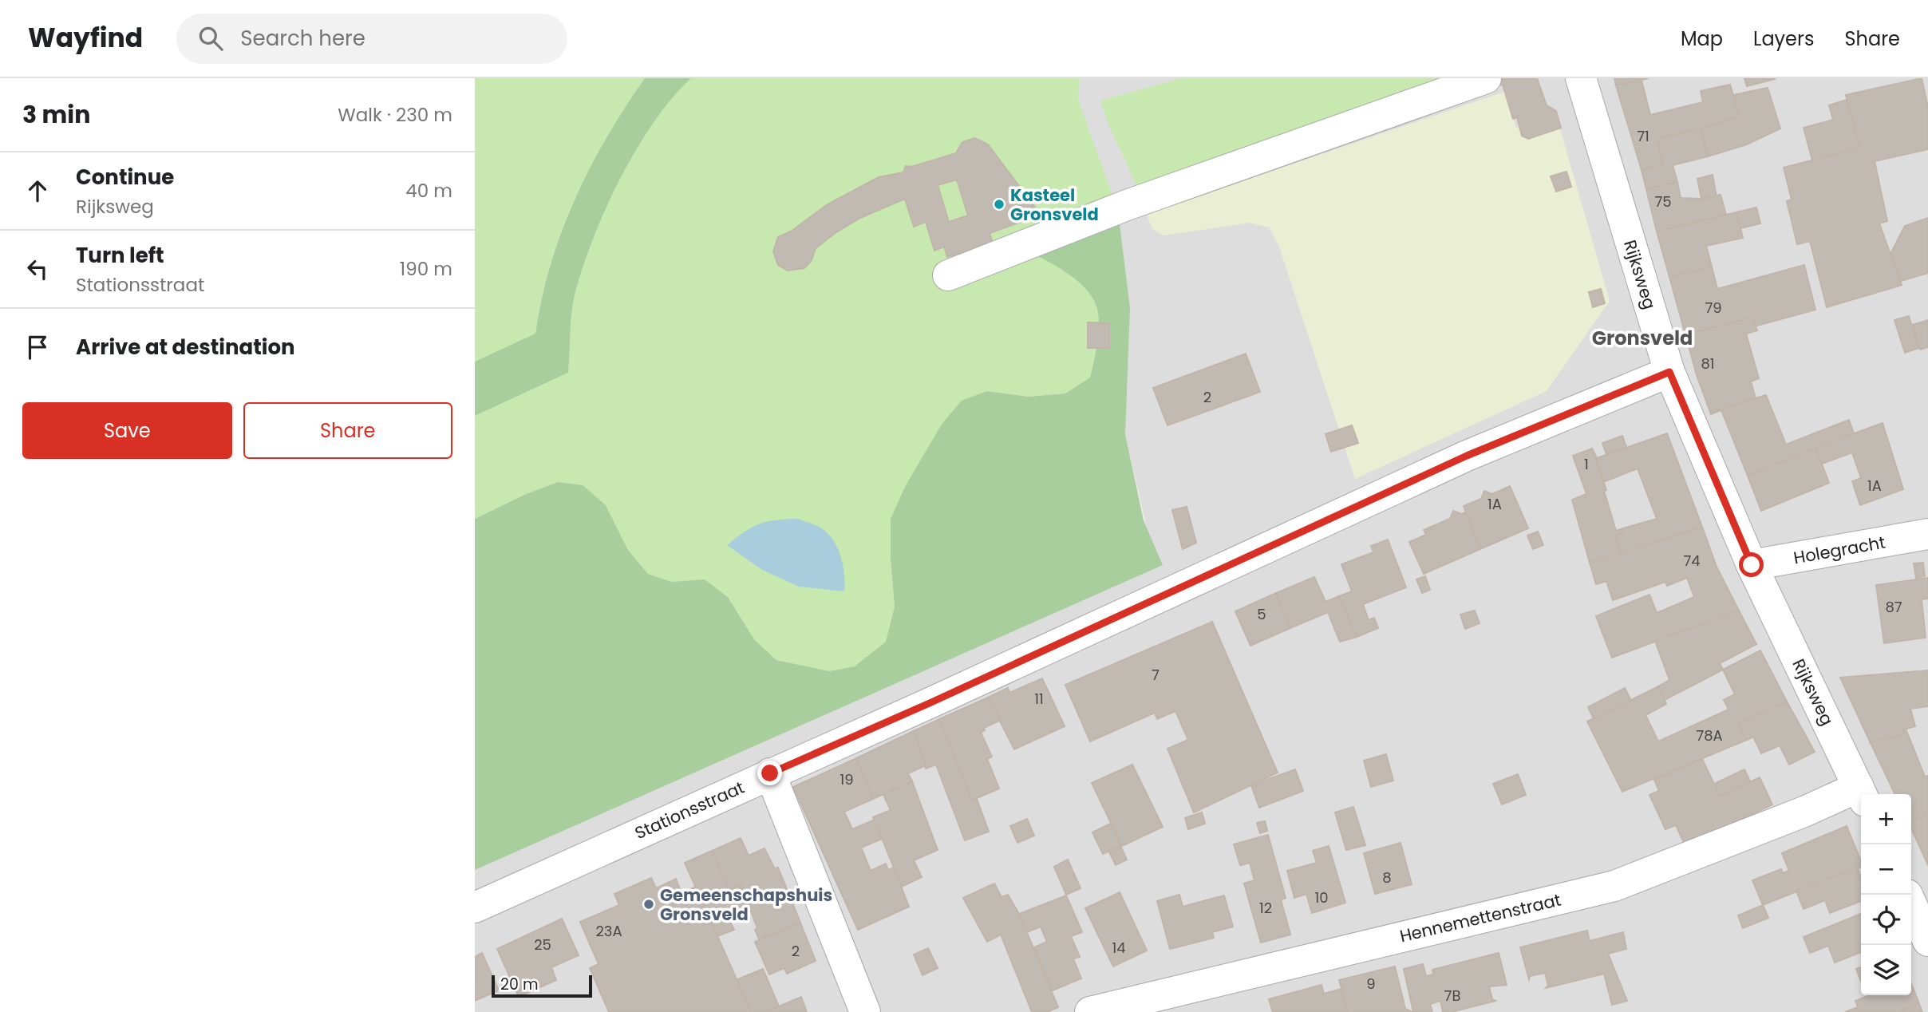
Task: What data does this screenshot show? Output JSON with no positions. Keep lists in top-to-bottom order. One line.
{"streets":{"street":["Rijksweg","Holegracht","Stationsstraat","Hennemettenstraat"]},"crossings":[["Rijksweg","Holegracht"],["Rijksweg","Stationsstraat"]],"districts":["Gronsveld"],"places":["Kasteel Gronsveld","Gemeenschapshuis Gronsveld"],"house_numbers":["71","75","79","81","2","1","1A","1A","74","87","5","7","11","78A","19","8","10","12","23A","25","14","2","9","7B"],"scale_bar":"20 m","page":{"header":"Wayfind","search":"Search here","nav":["Map","Layers","Share"],"heading":["3 min","Walk · 230 m"],"list":[["Continue","Rijksweg","40 m"],["Turn left","Stationsstraat","190 m"],"Arrive at destination"],"buttons":["Save","Share"],"map_buttons":["+","−"],"scale":"20 m"}}
